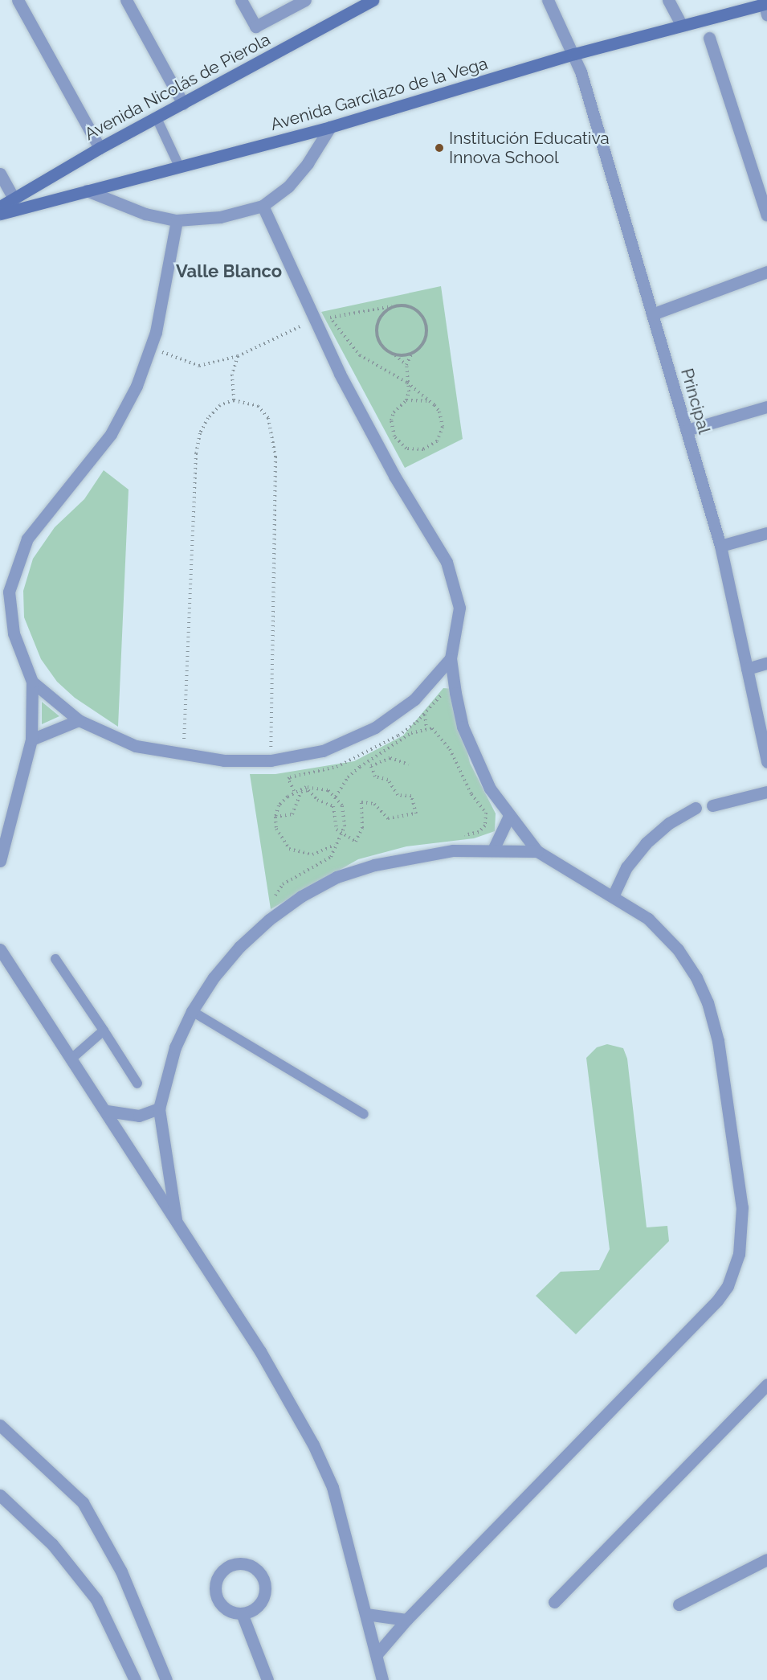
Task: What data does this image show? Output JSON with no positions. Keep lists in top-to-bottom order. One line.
{"streets":{"street":["Avenida Nicolás de Pierola","Avenida Garcilazo de la Vega","Principal"]},"crossings":[["Avenida Garcilazo de la Vega","Principal"]],"districts":["Valle Blanco"],"places":["Institución Educativa Innova School"]}
